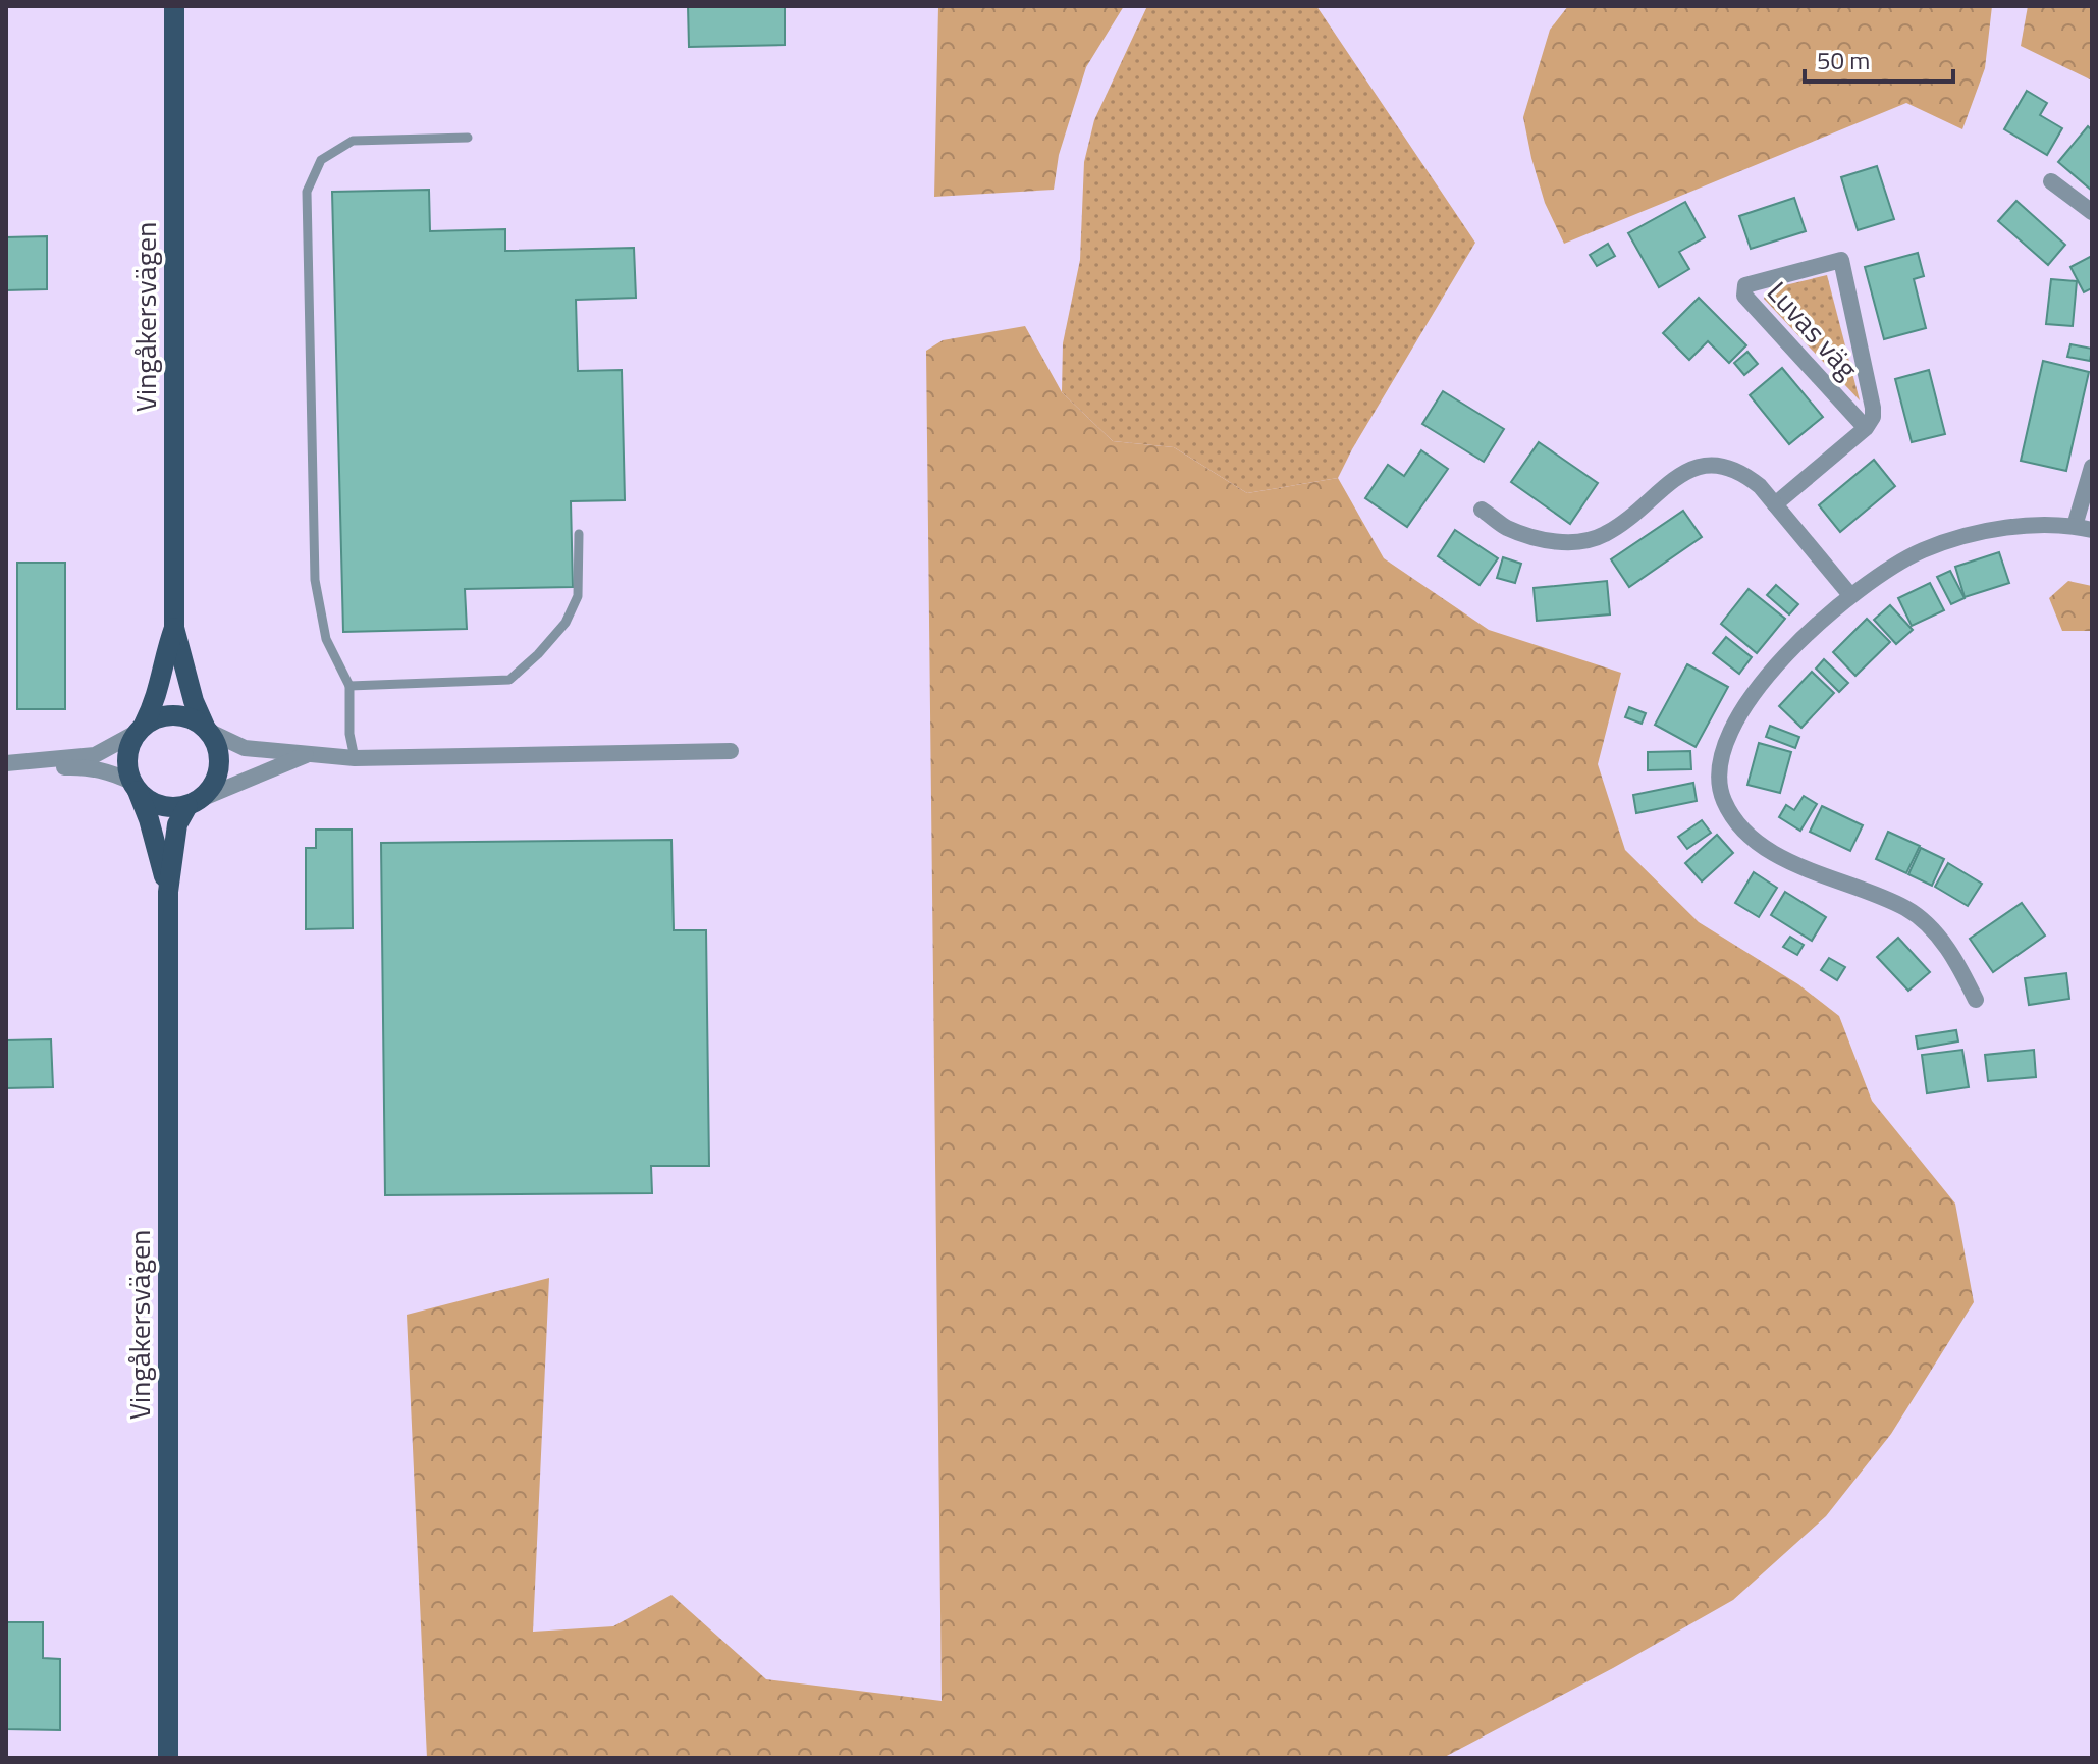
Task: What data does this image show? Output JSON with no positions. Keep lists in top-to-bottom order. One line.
{"streets":{"main road":["Vingåkersvägen"],"street":["Luvas väg"]},"scale_bar":"50 m"}
